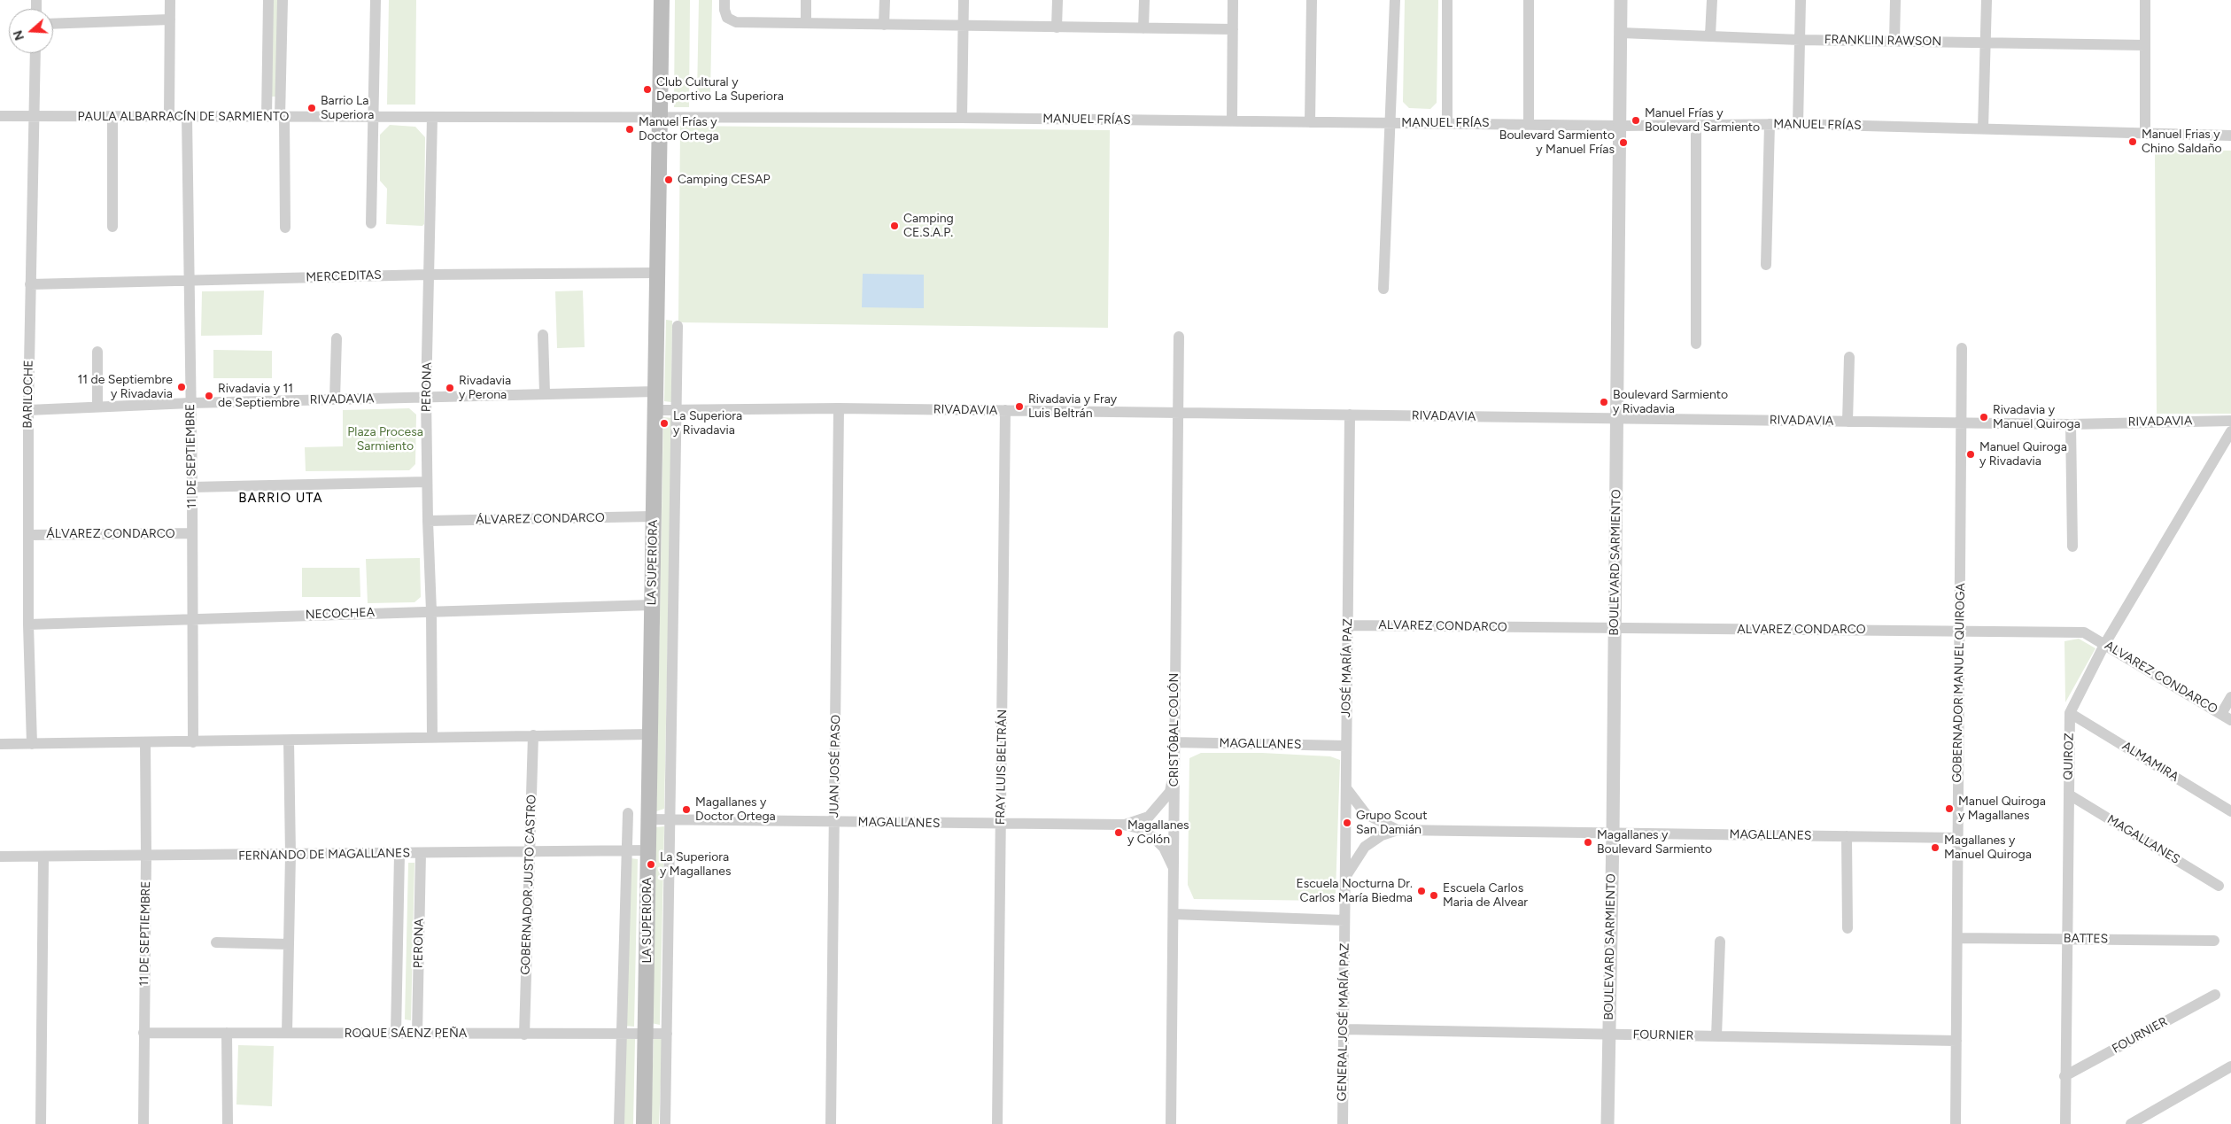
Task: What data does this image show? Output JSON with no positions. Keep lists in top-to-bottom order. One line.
{"streets":{"main road":["LA SUPERIORA"],"street":["FRANKLIN RAWSON","PAULA ALBARRACÍN DE SARMIENTO","MANUEL FRÍAS","MERCEDITAS","PERONA","BARILOCHE","RIVADAVIA","11 DE SEPTIEMBRE","ÁLVAREZ CONDARCO","BOULEVARD SARMIENTO","NECOCHEA","ALVAREZ CONDARCO","JOSÉ MARÍA PAZ","GOBERNADOR MANUEL QUIROGA","CRISTÓBAL COLÓN","MAGALLANES","QUIROZ","ALMAMIRA","JUAN JOSÉ PASO","FRAY LUIS BELTRÁN","FERNANDO DE MAGALLANES","GOBERNADOR JUSTO CASTRO","BATTES","GENERAL JOSÉ MARÍA PAZ","ROQUE SÁENZ PEÑA","FOURNIER"]},"crossings":[["FRANKLIN RAWSON","BOULEVARD SARMIENTO"],["PAULA ALBARRACÍN DE SARMIENTO","MANUEL FRÍAS"],["PAULA ALBARRACÍN DE SARMIENTO","PERONA"],["PAULA ALBARRACÍN DE SARMIENTO","BARILOCHE"],["PAULA ALBARRACÍN DE SARMIENTO","11 DE SEPTIEMBRE"],["PAULA ALBARRACÍN DE SARMIENTO","LA SUPERIORA"],["MANUEL FRÍAS","LA SUPERIORA"],["MANUEL FRÍAS","BOULEVARD SARMIENTO"],["MERCEDITAS","PERONA"],["MERCEDITAS","BARILOCHE"],["MERCEDITAS","11 DE SEPTIEMBRE"],["MERCEDITAS","LA SUPERIORA"],["PERONA","RIVADAVIA"],["PERONA","ÁLVAREZ CONDARCO"],["PERONA","NECOCHEA"],["PERONA","FERNANDO DE MAGALLANES"],["PERONA","ROQUE SÁENZ PEÑA"],["BARILOCHE","RIVADAVIA"],["BARILOCHE","ÁLVAREZ CONDARCO"],["BARILOCHE","NECOCHEA"],["RIVADAVIA","11 DE SEPTIEMBRE"],["RIVADAVIA","LA SUPERIORA"],["RIVADAVIA","BOULEVARD SARMIENTO"],["RIVADAVIA","JOSÉ MARÍA PAZ"],["RIVADAVIA","GOBERNADOR MANUEL QUIROGA"],["RIVADAVIA","CRISTÓBAL COLÓN"],["RIVADAVIA","JUAN JOSÉ PASO"],["RIVADAVIA","FRAY LUIS BELTRÁN"],["11 DE SEPTIEMBRE","ÁLVAREZ CONDARCO"],["11 DE SEPTIEMBRE","NECOCHEA"],["11 DE SEPTIEMBRE","FERNANDO DE MAGALLANES"],["11 DE SEPTIEMBRE","ROQUE SÁENZ PEÑA"],["ÁLVAREZ CONDARCO","LA SUPERIORA"],["LA SUPERIORA","NECOCHEA"],["LA SUPERIORA","MAGALLANES"],["LA SUPERIORA","FERNANDO DE MAGALLANES"],["LA SUPERIORA","ROQUE SÁENZ PEÑA"],["BOULEVARD SARMIENTO","ALVAREZ CONDARCO"],["BOULEVARD SARMIENTO","MAGALLANES"],["BOULEVARD SARMIENTO","FOURNIER"],["ALVAREZ CONDARCO","JOSÉ MARÍA PAZ"],["ALVAREZ CONDARCO","GOBERNADOR MANUEL QUIROGA"],["ALVAREZ CONDARCO","QUIROZ"],["JOSÉ MARÍA PAZ","MAGALLANES"],["JOSÉ MARÍA PAZ","GENERAL JOSÉ MARÍA PAZ"],["GOBERNADOR MANUEL QUIROGA","MAGALLANES"],["GOBERNADOR MANUEL QUIROGA","BATTES"],["GOBERNADOR MANUEL QUIROGA","FOURNIER"],["CRISTÓBAL COLÓN","MAGALLANES"],["MAGALLANES","QUIROZ"],["MAGALLANES","JUAN JOSÉ PASO"],["MAGALLANES","FRAY LUIS BELTRÁN"],["QUIROZ","ALMAMIRA"],["QUIROZ","BATTES"],["QUIROZ","FOURNIER"],["FERNANDO DE MAGALLANES","GOBERNADOR JUSTO CASTRO"],["GOBERNADOR JUSTO CASTRO","ROQUE SÁENZ PEÑA"],["GENERAL JOSÉ MARÍA PAZ","FOURNIER"]],"districts":["BARRIO UTA"],"parks":["Plaza Procesa Sarmiento"],"places":["Club Cultural y Deportivo La Superiora","Barrio La Superiora","Manuel Frías y Boulevard Sarmiento","Manuel Frías y Doctor Ortega","Manuel Frias y Chino Saldaño","Boulevard Sarmiento y Manuel Frías","Camping CESAP","Camping CE.S.A.P.","11 de Septiembre y Rivadavia","Rivadavia y Perona","Rivadavia y 11 de Septiembre","Boulevard Sarmiento y Rivadavia","Rivadavia y Fray Luis Beltrán","Rivadavia y Manuel Quiroga","La Superiora y Rivadavia","Manuel Quiroga y Rivadavia","Manuel Quiroga y Magallanes","Magallanes y Doctor Ortega","Grupo Scout San Damián","Magallanes y Colón","Magallanes y Boulevard Sarmiento","Magallanes y Manuel Quiroga","La Superiora y Magallanes","Escuela Nocturna Dr. Carlos María Biedma","Escuela Carlos Maria de Alvear"],"north":"left"}
